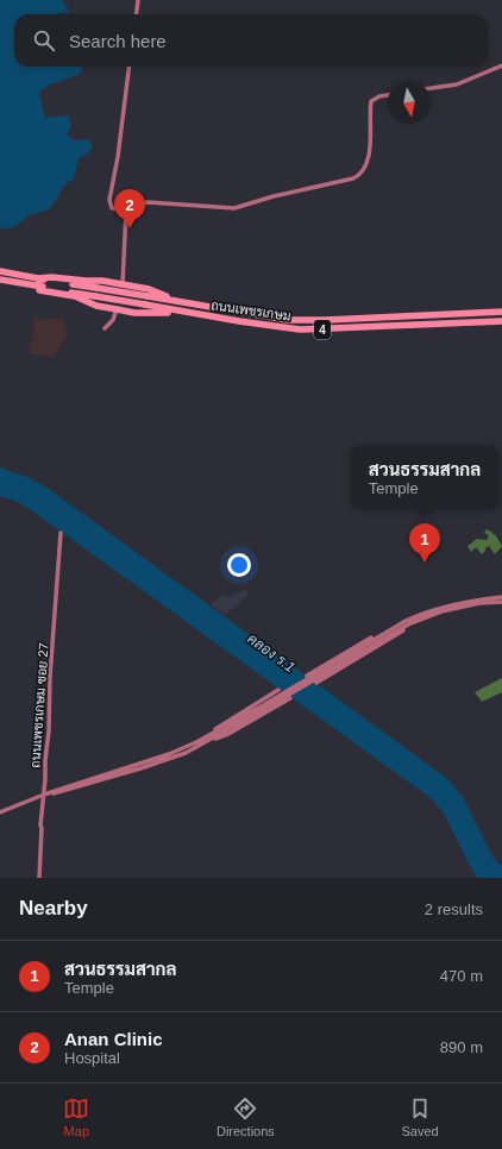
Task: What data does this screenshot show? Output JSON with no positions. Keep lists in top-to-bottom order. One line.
{"streets":{"highway":["ถนนเพชรเกษม","4"],"main road":["ถนนเพชรเกษม ซอย 27"]},"water":["คลอง ร.1"],"north":"bottom","page":{"search":"Search here","pins":["2","1"],"popup":["สวนธรรมสากล","Temple"],"heading":["Nearby","2 results"],"list":[{"mark":"1","name":"สวนธรรมสากล","note":"Temple","value":"470 m"},{"mark":"2","name":"Anan Clinic","note":"Hospital","value":"890 m"}],"nav":["Map","Directions","Saved"]}}
